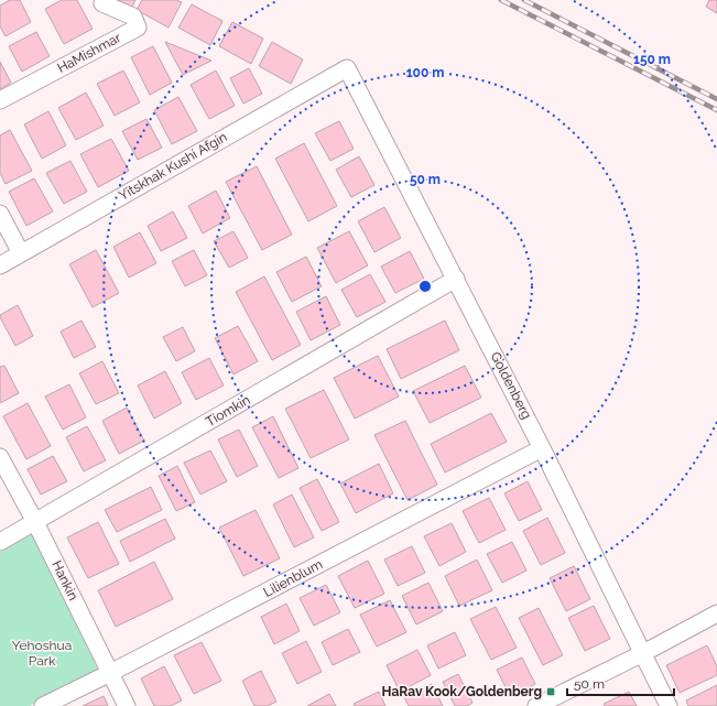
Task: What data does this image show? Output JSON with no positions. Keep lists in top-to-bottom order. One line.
{"streets":{"street":["HaMishmar","Yitskhak Kushi Afgin","Goldenberg","Tiomkin","Lilienblum","Hankin"]},"crossings":[["Yitskhak Kushi Afgin","Goldenberg"],["Goldenberg","Tiomkin"],["Goldenberg","Lilienblum"],["Tiomkin","Hankin"],["Lilienblum","Hankin"]],"parks":["Yehoshua Park"],"places":{"transit":["HaRav Kook/Goldenberg"]},"scale_bar":"50 m","rings":["150 m","100 m","50 m"]}
